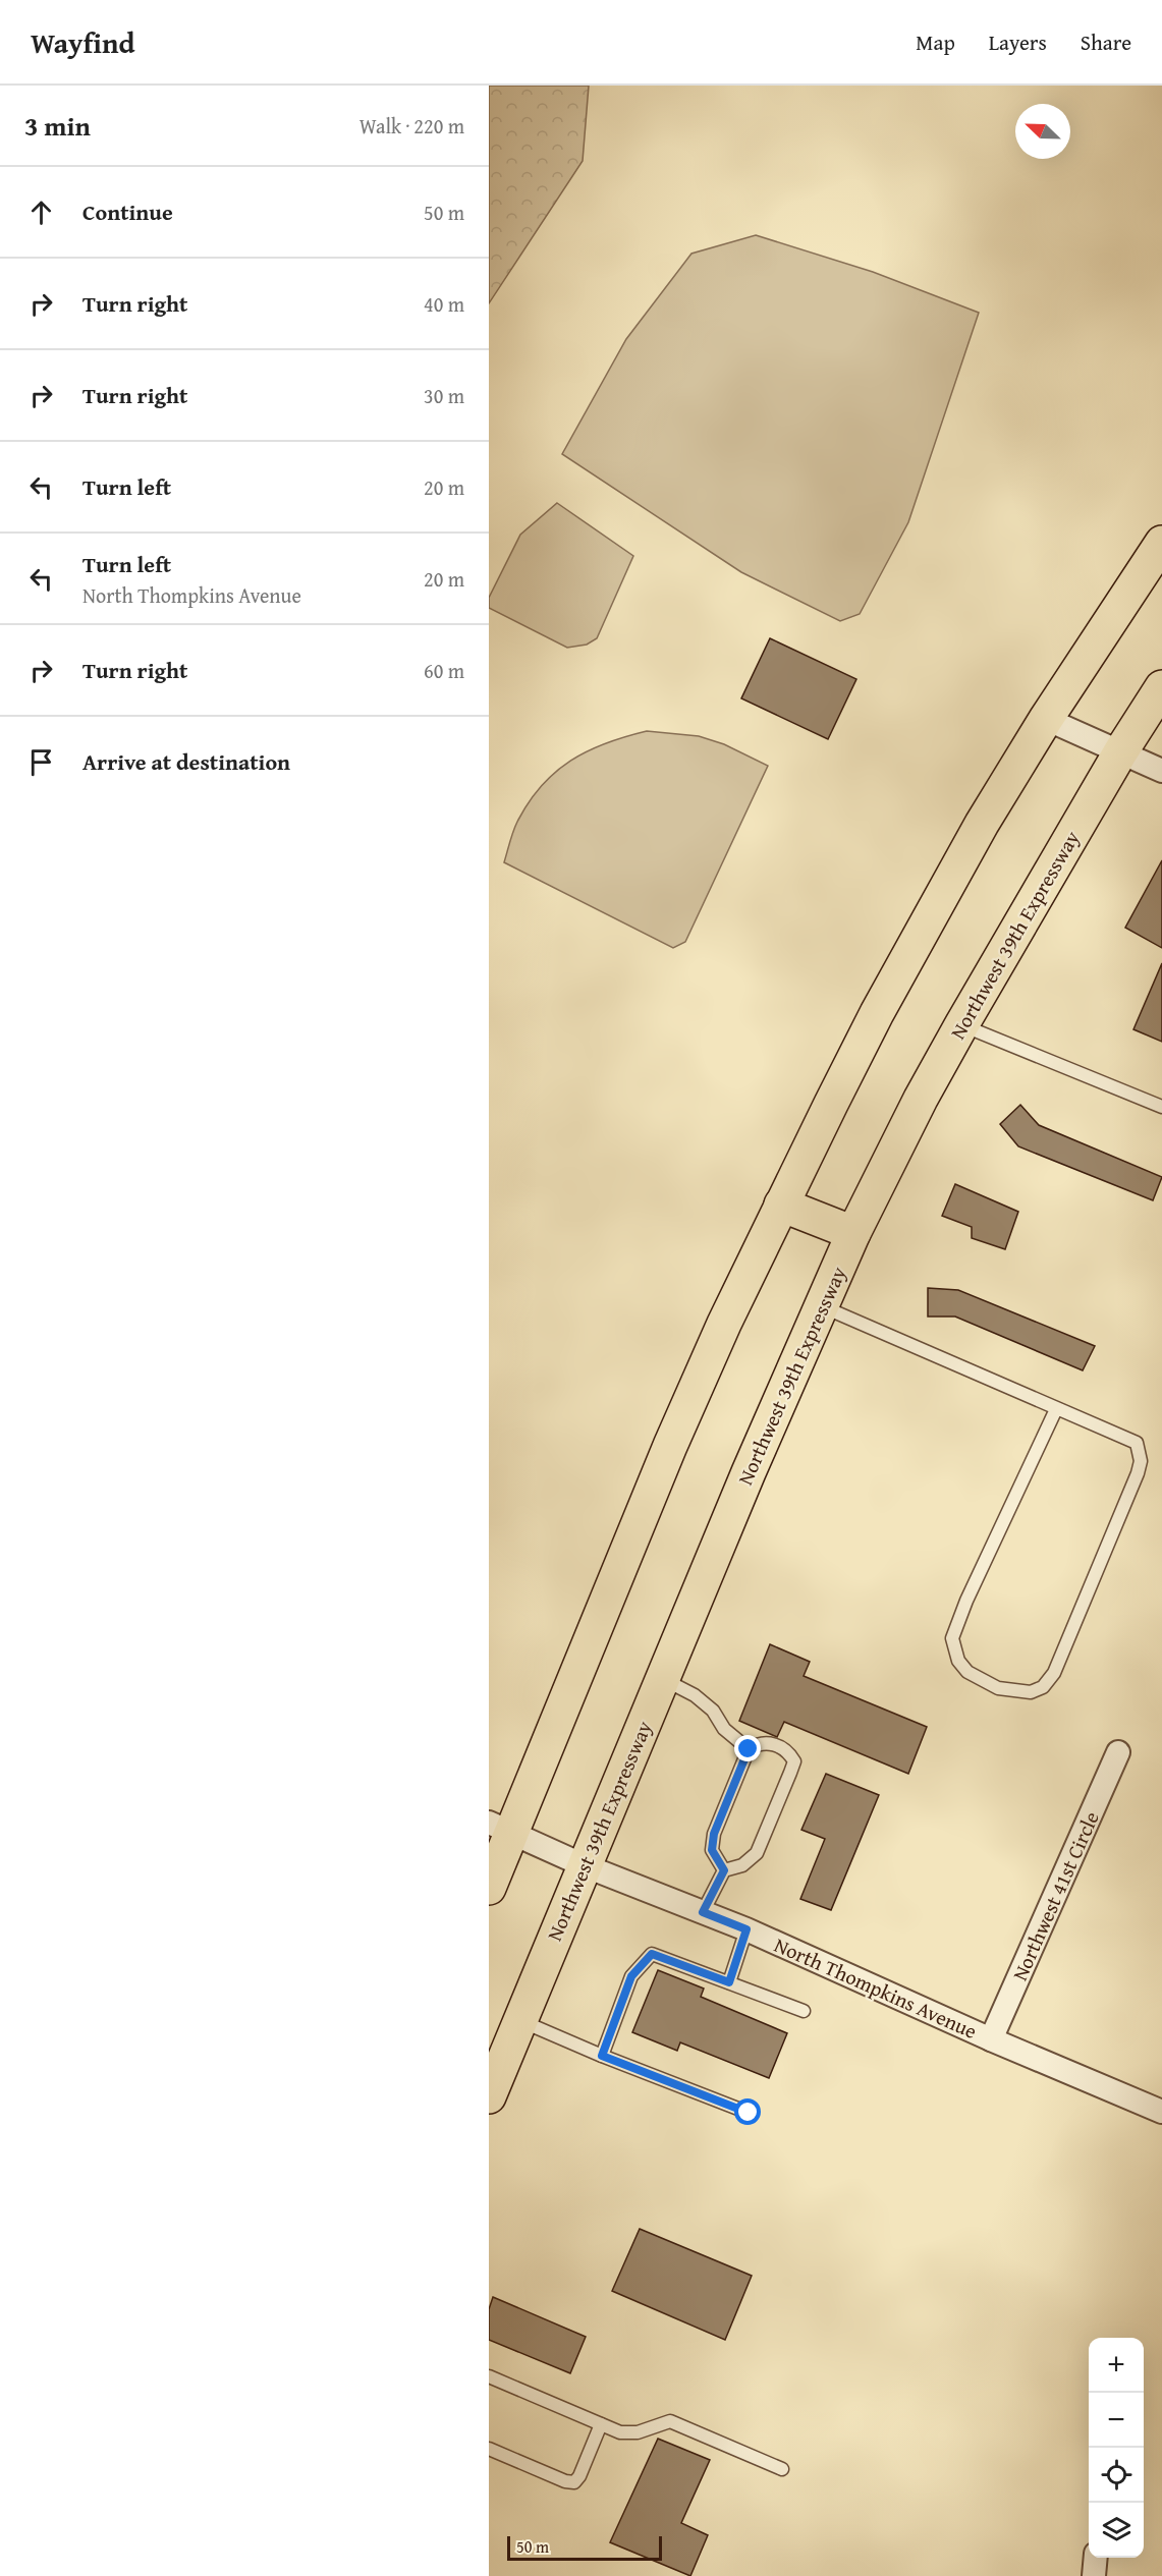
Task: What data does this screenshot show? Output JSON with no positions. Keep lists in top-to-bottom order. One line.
{"streets":{"highway":["Northwest 39th Expressway"],"street":["Northwest 41st Circle","North Thompkins Avenue"]},"crossings":[["Northwest 39th Expressway","North Thompkins Avenue"],["Northwest 41st Circle","North Thompkins Avenue"]],"scale_bar":"50 m","north":"top left","page":{"header":"Wayfind","nav":["Map","Layers","Share"],"heading":["3 min","Walk · 220 m"],"list":[["Continue","50 m"],["Turn right","40 m"],["Turn right","30 m"],["Turn left","20 m"],["Turn left","North Thompkins Avenue","20 m"],["Turn right","60 m"],"Arrive at destination"],"map_buttons":["+","−"],"scale":"50 m"}}
